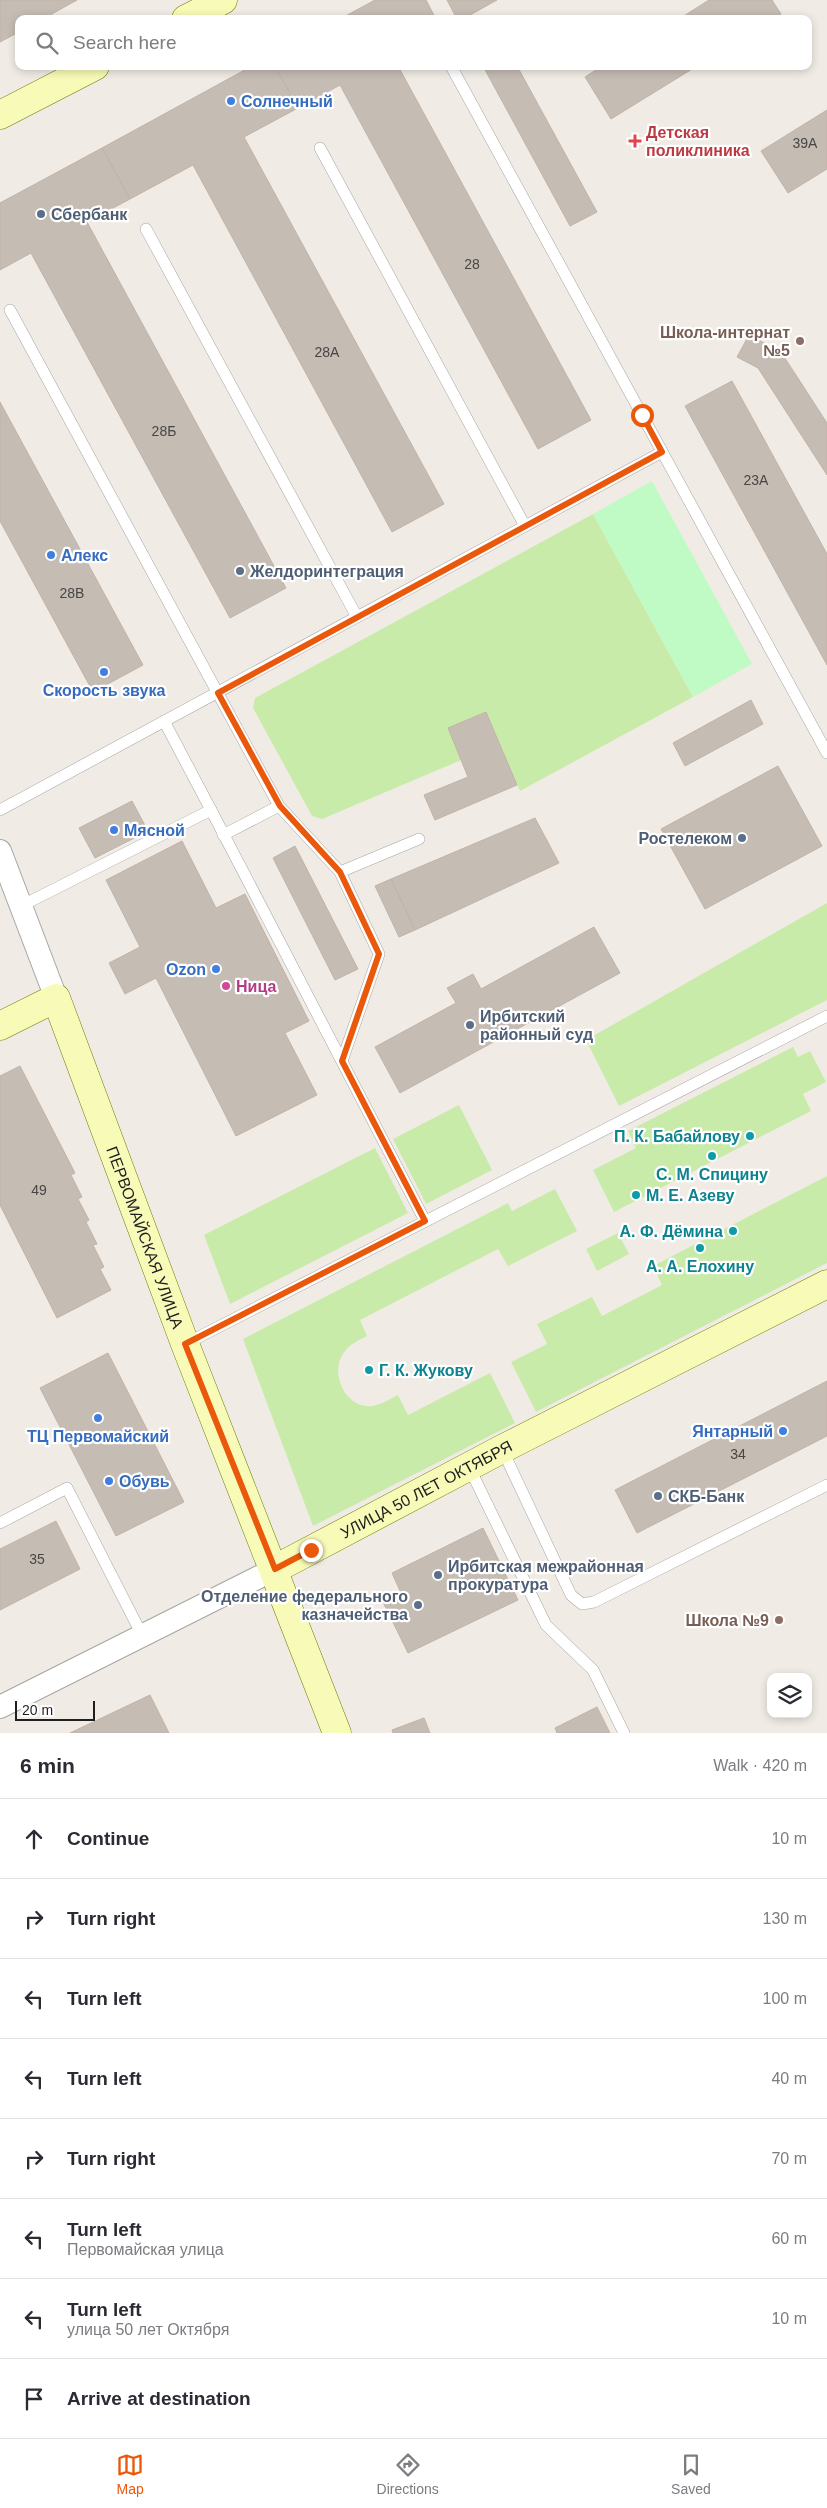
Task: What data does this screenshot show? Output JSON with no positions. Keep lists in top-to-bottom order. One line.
{"streets":{"street":["ПЕРВОМАЙСКАЯ УЛИЦА","УЛИЦА 50 ЛЕТ ОКТЯБРЯ"]},"crossings":[["ПЕРВОМАЙСКАЯ УЛИЦА","УЛИЦА 50 ЛЕТ ОКТЯБРЯ"]],"places":{"other":["Солнечный","Сбербанк","Школа-интернат №5","Алекс","Желдоринтеграция","Скорость звука","Мясной","Ростелеком","Ozon","Ница","Ирбитский районный суд","П. К. Бабайлову","С. М. Спицину","М. Е. Азеву","А. Ф. Дёмина","А. А. Елохину","Г. К. Жукову","ТЦ Первомайский","Янтарный","Обувь","СКБ-Банк","Ирбитская межрайонная прокуратура","Отделение федерального казначейства","Школа №9"],"health":["Детская поликлиника"]},"house_numbers":["39А","28","28А","28Б","23А","28В","49","34","35"],"scale_bar":"20 m","page":{"search":"Search here","scale":"20 m","heading":["6 min","Walk · 420 m"],"list":[["Continue","10 m"],["Turn right","130 m"],["Turn left","100 m"],["Turn left","40 m"],["Turn right","70 m"],["Turn left","Первомайская улица","60 m"],["Turn left","улица 50 лет Октября","10 m"],"Arrive at destination"],"nav":["Map","Directions","Saved"]}}
